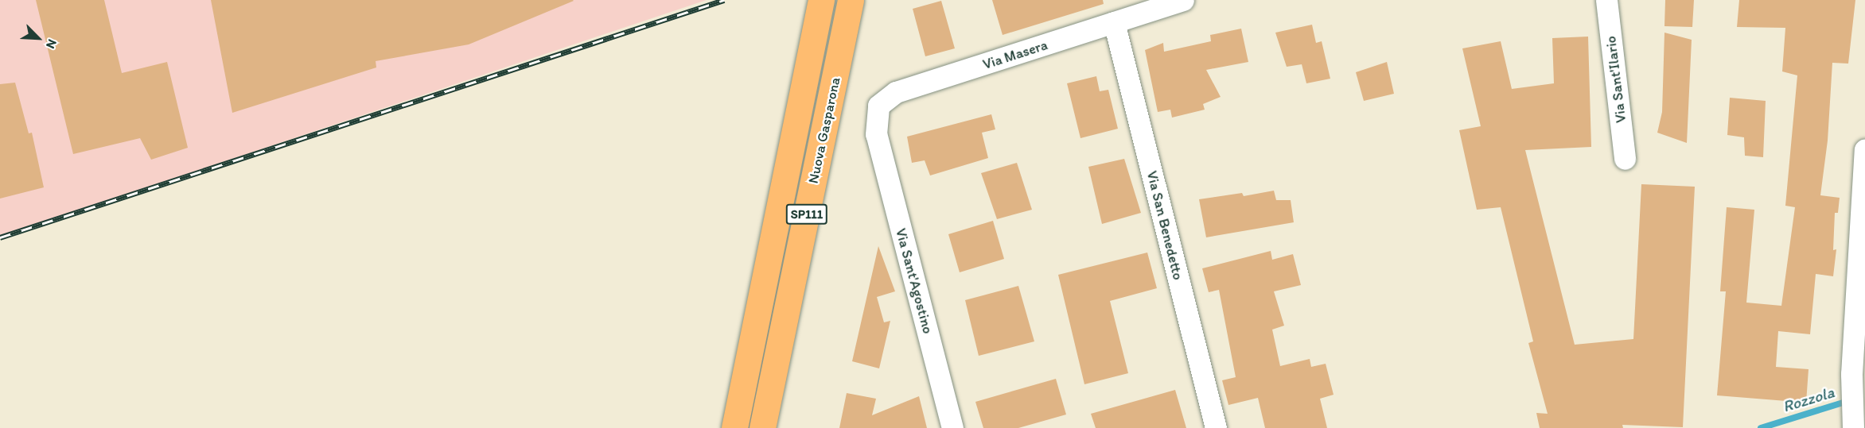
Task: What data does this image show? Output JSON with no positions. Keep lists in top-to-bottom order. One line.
{"streets":{"main road":["Nuova Gasparona","SP111"],"street":["Via Masera","Via Sant'Ilario","Via San Benedetto","Via Sant'Agostino"]},"crossings":[["Via Masera","Via San Benedetto"],["Via Masera","Via Sant'Agostino"]],"water":["Rozzola"],"north":"bottom right"}
